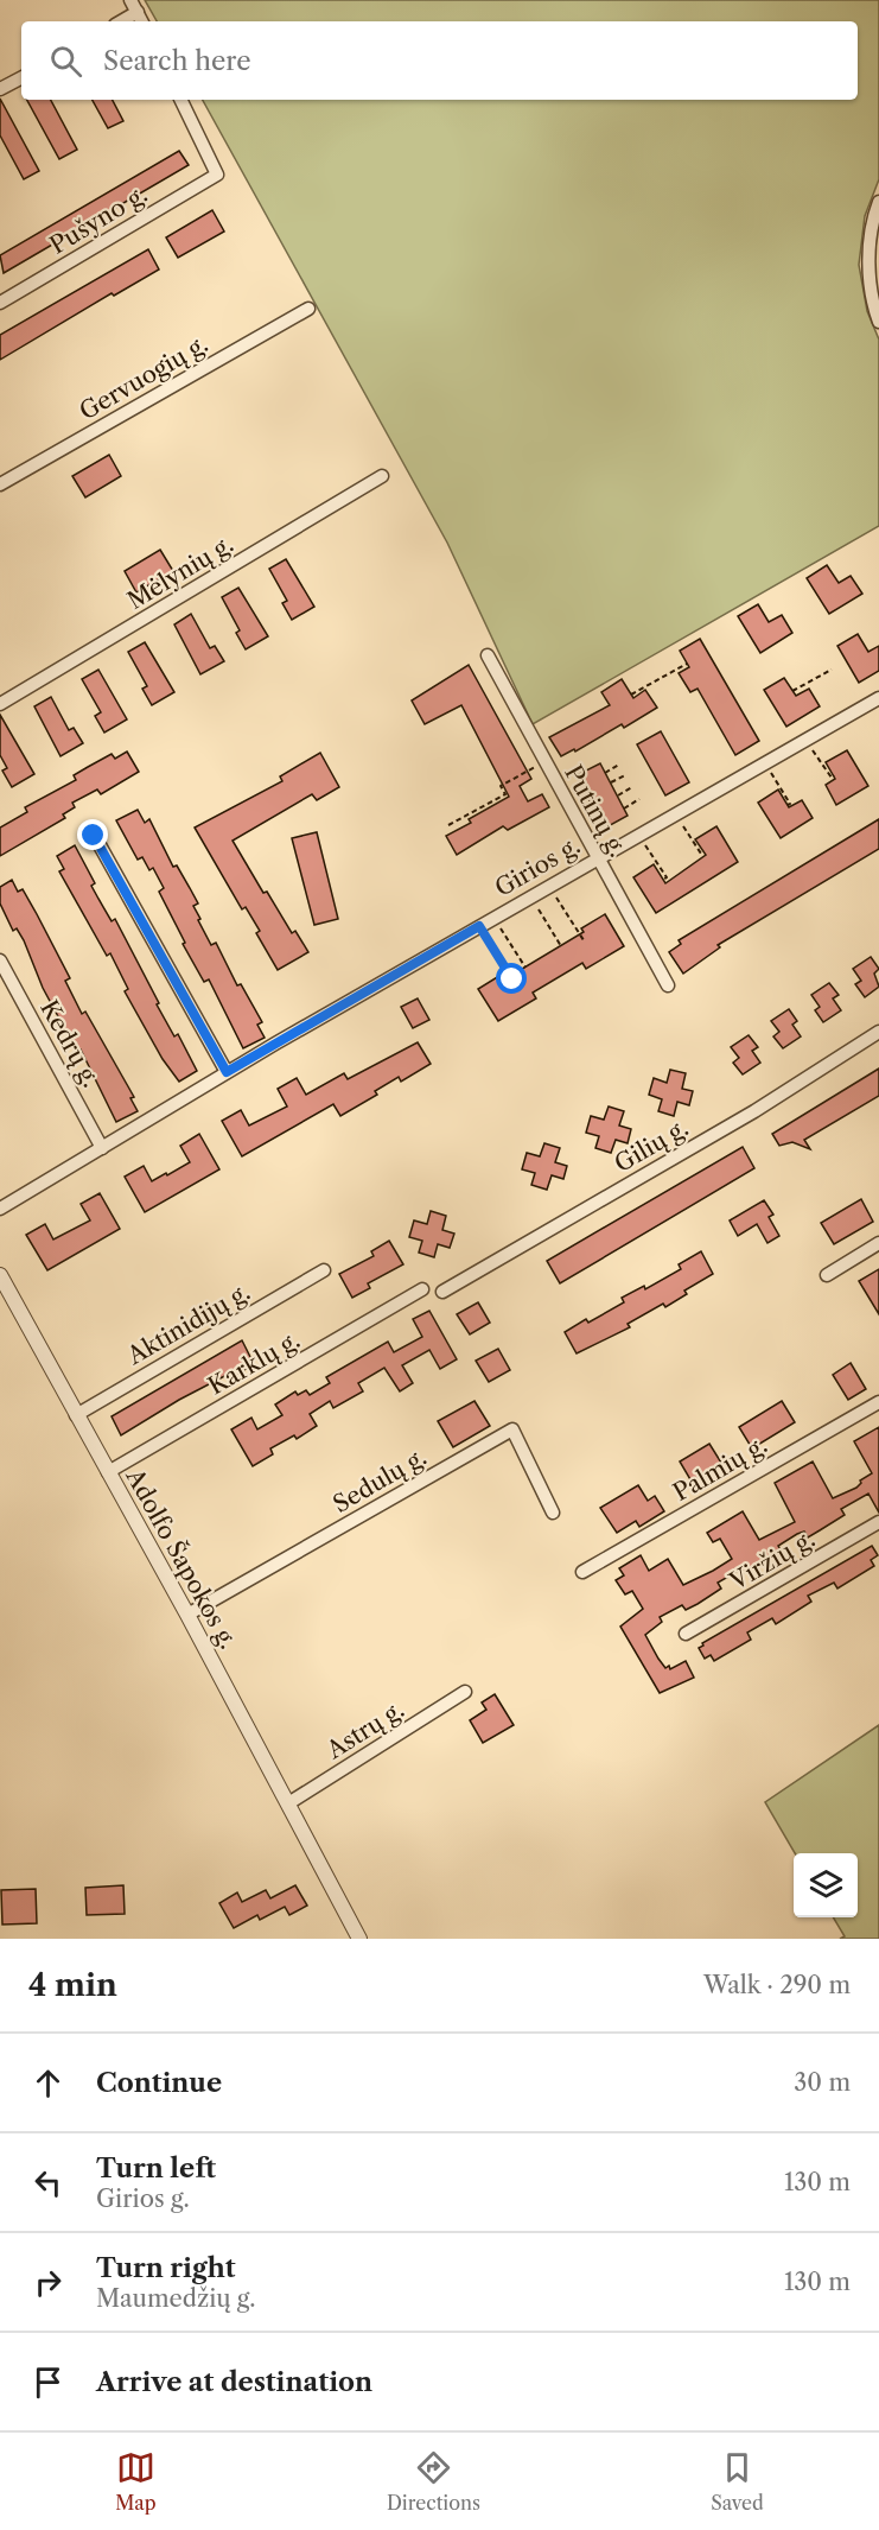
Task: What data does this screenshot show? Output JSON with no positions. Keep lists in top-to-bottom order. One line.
{"streets":{"street":["Pušyno g.","Gervuogių g.","Mėlynių g.","Putinų g.","Girios g.","Kedrų g.","Gilių g.","Aktinidijų g.","Karklų g.","Palmių g.","Sedulų g.","Adolfo Šapokos g.","Viržių g.","Astrų g."]},"crossings":[["Putinų g.","Girios g."],["Girios g.","Kedrų g."],["Aktinidijų g.","Adolfo Šapokos g."],["Karklų g.","Adolfo Šapokos g."],["Sedulų g.","Adolfo Šapokos g."],["Adolfo Šapokos g.","Astrų g."]],"page":{"search":"Search here","heading":["4 min","Walk · 290 m"],"list":[["Continue","30 m"],["Turn left","Girios g.","130 m"],["Turn right","Maumedžių g.","130 m"],"Arrive at destination"],"nav":["Map","Directions","Saved"]}}
